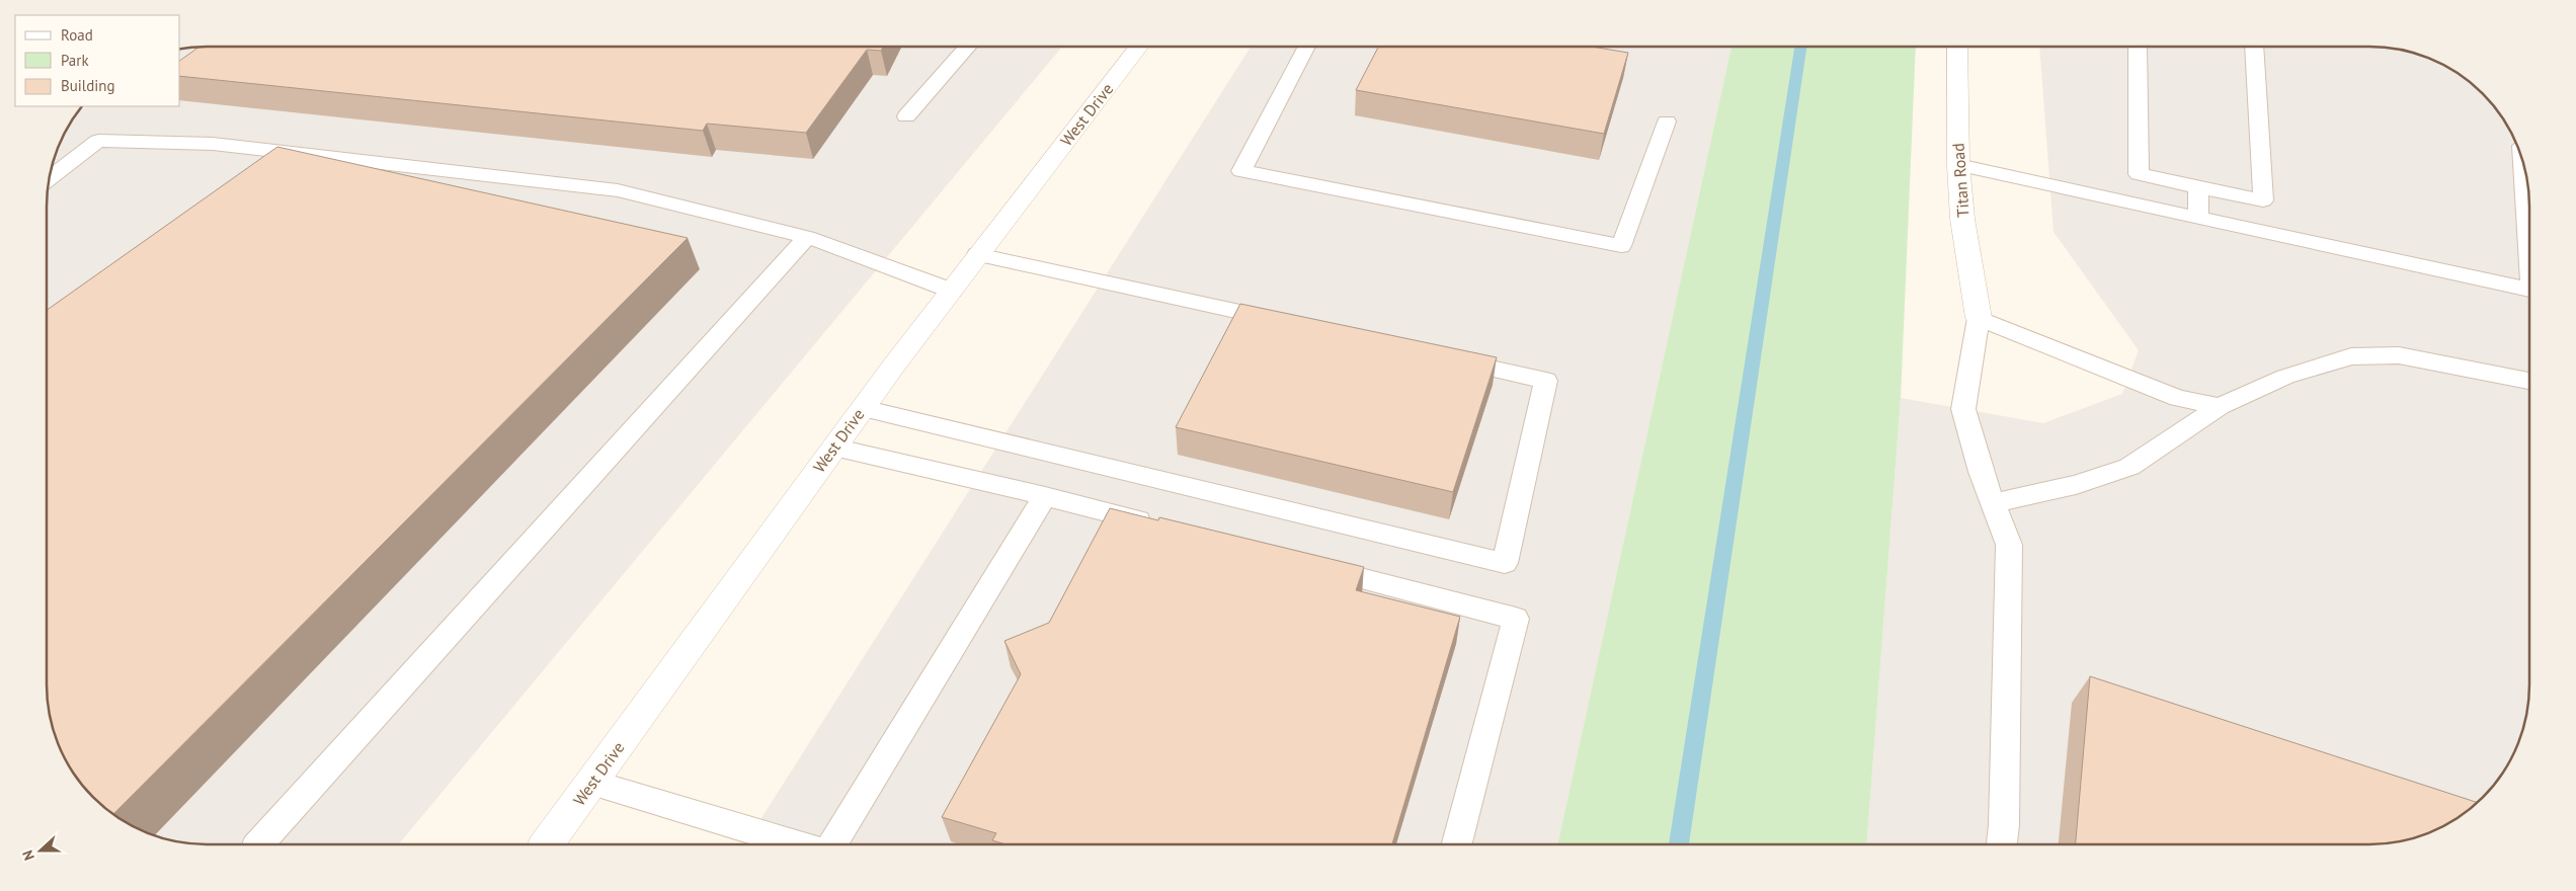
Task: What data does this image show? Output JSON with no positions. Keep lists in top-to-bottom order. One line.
{"streets":{"street":["West Drive","Titan Road"]},"legend":["Road","Park","Building"],"north":"left"}
